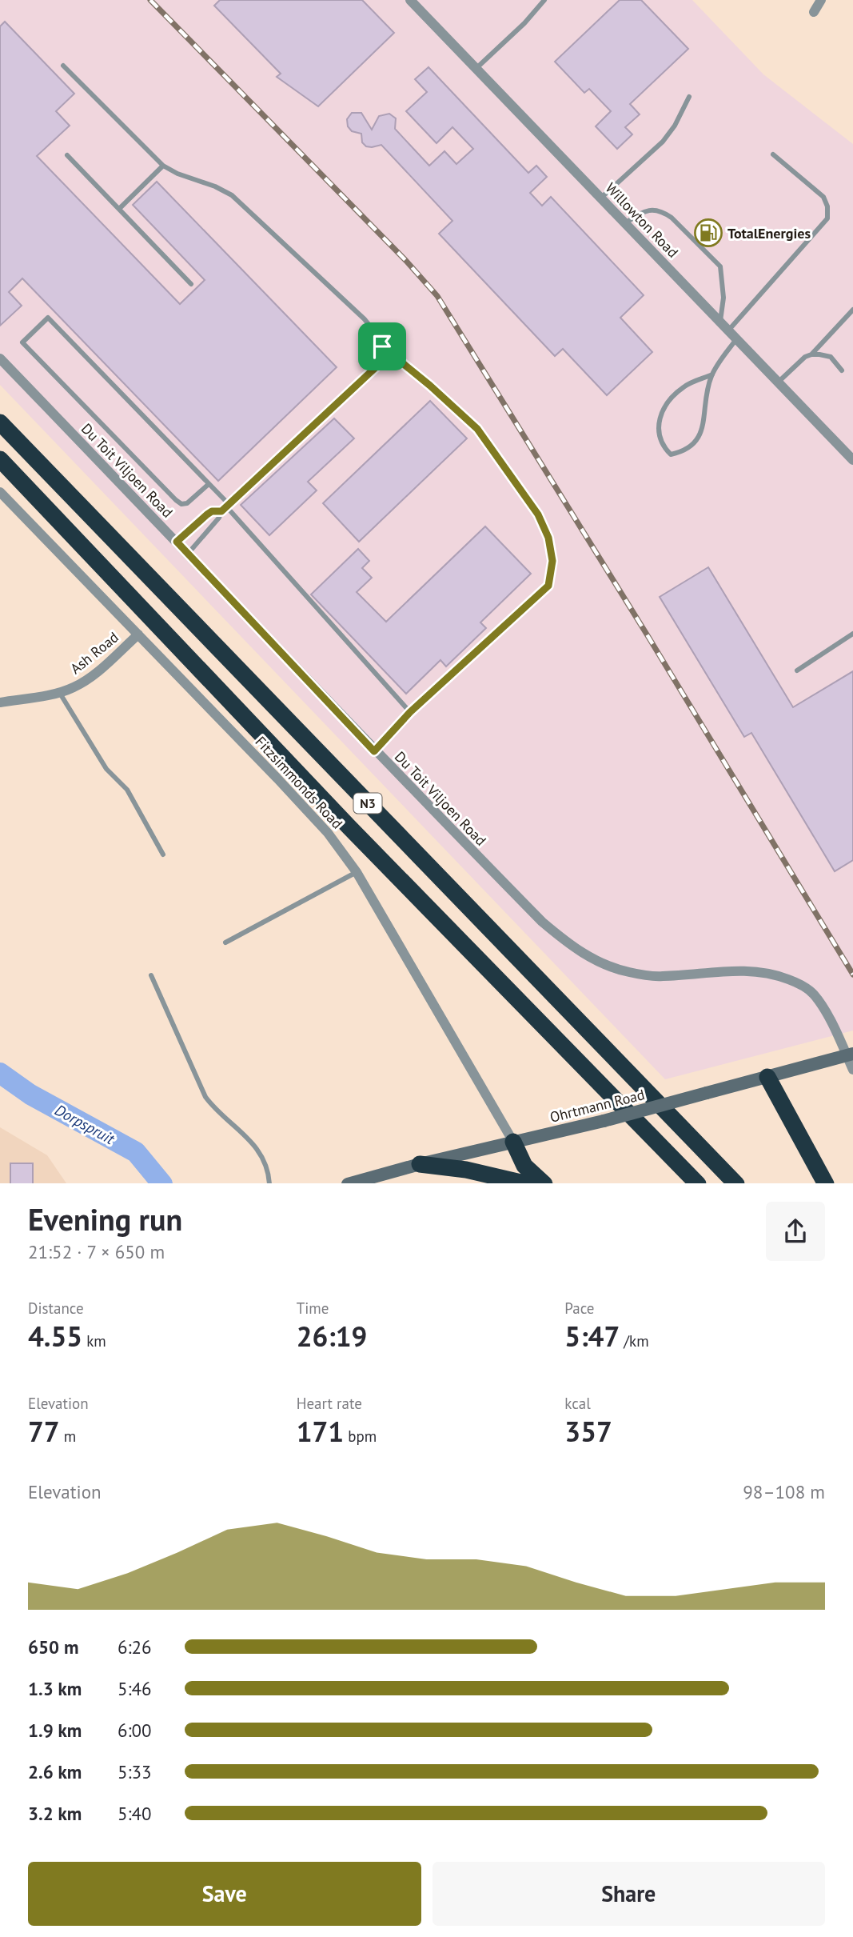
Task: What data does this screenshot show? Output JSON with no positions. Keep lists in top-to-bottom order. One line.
{"streets":{"highway":["N3"],"main road":["Ohrtmann Road"],"street":["Willowton Road","Du Toit Viljoen Road","Ash Road","Fitzsimmonds Road"]},"crossings":[["Du Toit Viljoen Road","Ohrtmann Road"],["Ash Road","Fitzsimmonds Road"],["Fitzsimmonds Road","Ohrtmann Road"]],"water":["Dorpspruit"],"places":{"fuel station":["TotalEnergies"]},"page":{"heading":["Evening run","21:52 · 7 × 650 m"],"stats":[["Distance","4.55 km"],["Time","26:19"],["Pace","5:47 /km"],["Elevation","77 m"],["Heart rate","171 bpm"],["kcal","357"]],"chart":["Elevation","98–108 m"],"list":[{"name":"650 m","note":"6:26"},{"name":"1.3 km","note":"5:46"},{"name":"1.9 km","note":"6:00"},{"name":"2.6 km","note":"5:33"},{"name":"3.2 km","note":"5:40"}],"buttons":["Save","Share"]}}
